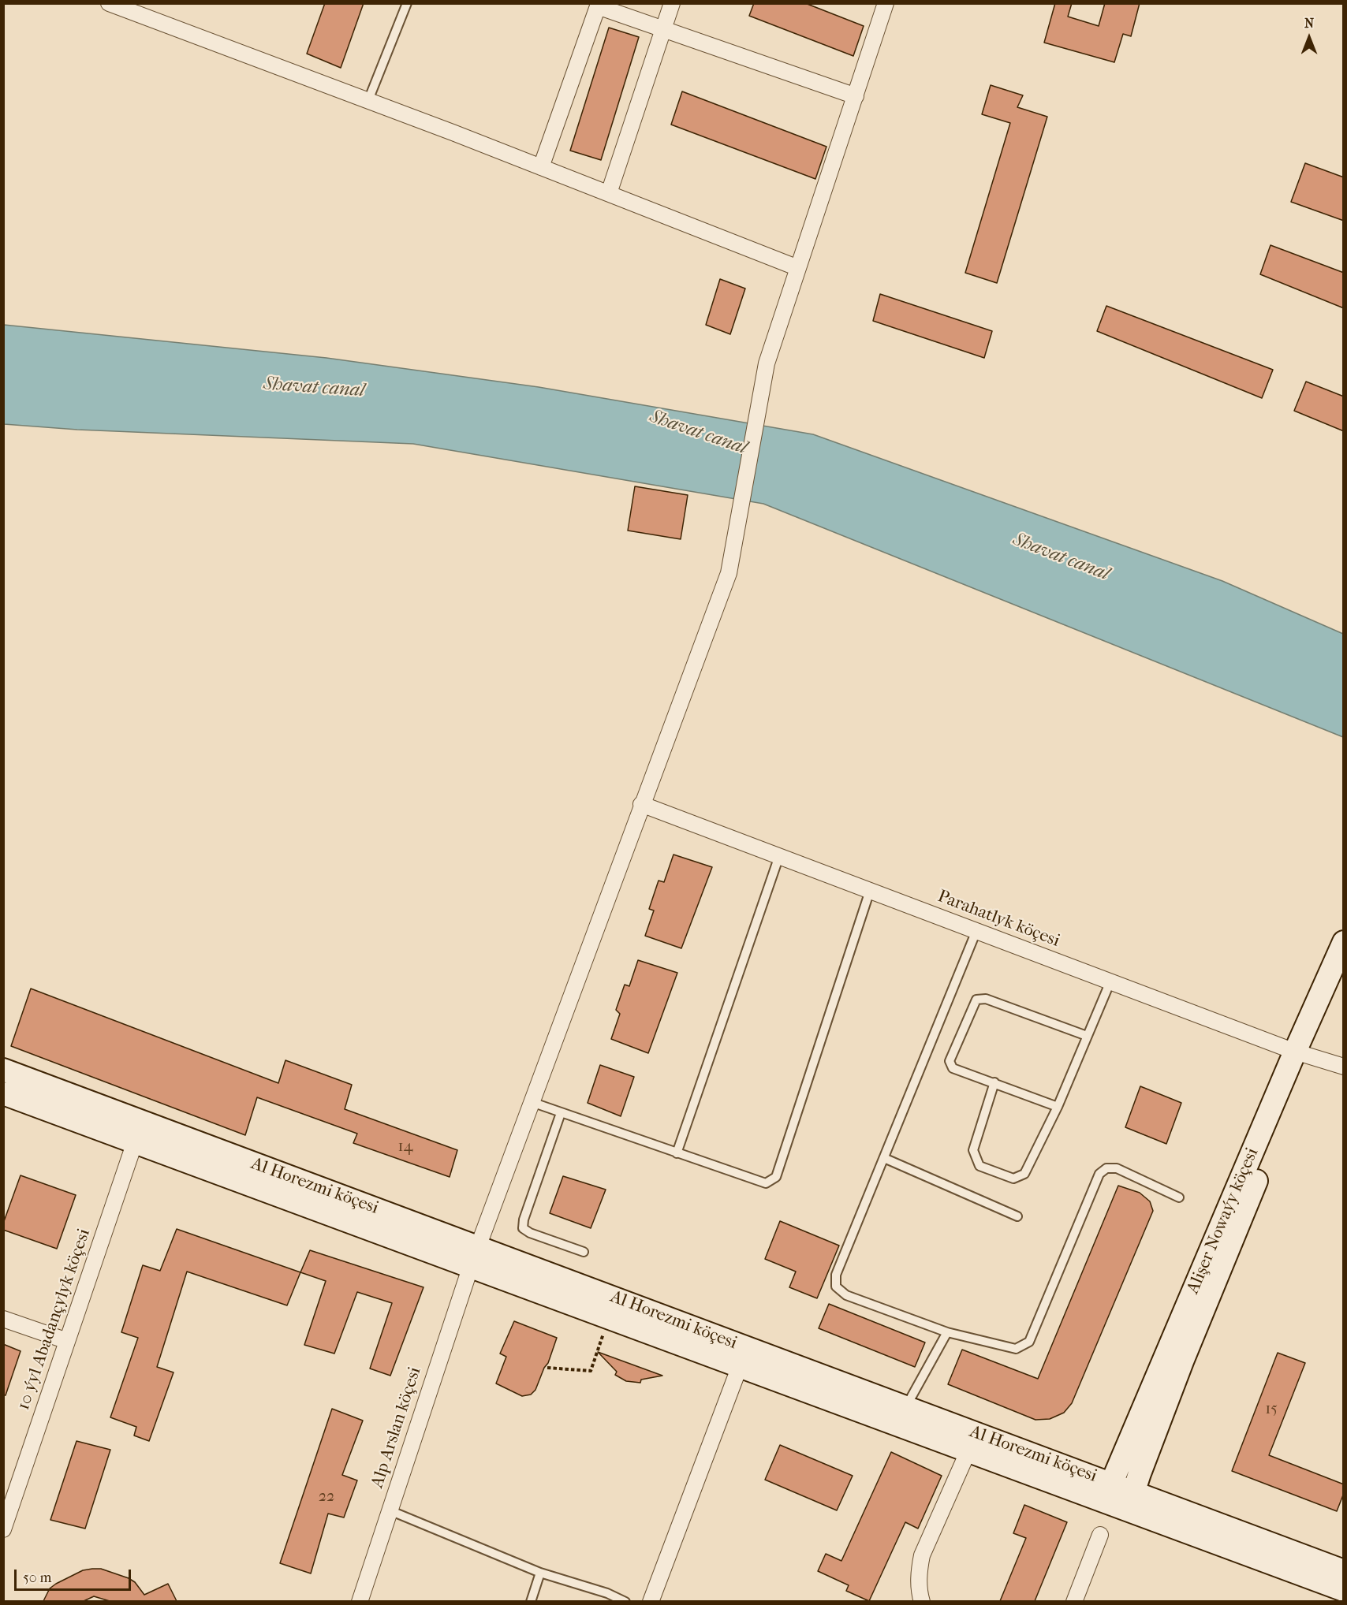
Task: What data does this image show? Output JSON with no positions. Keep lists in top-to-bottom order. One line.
{"streets":{"street":["Parahatlyk köçesi","Al Horezmi köçesi","Alişer Nowaýy köçesi","10 ýyl Abadançylyk köçesi","Alp Arslan köçesi"]},"crossings":[["Parahatlyk köçesi","Alişer Nowaýy köçesi"],["Parahatlyk köçesi","Alp Arslan köçesi"],["Al Horezmi köçesi","Alişer Nowaýy köçesi"],["Al Horezmi köçesi","10 ýyl Abadançylyk köçesi"],["Al Horezmi köçesi","Alp Arslan köçesi"]],"water":["Shavat canal"],"house_numbers":["14","15","22"],"scale_bar":"50 m","north":"top"}
